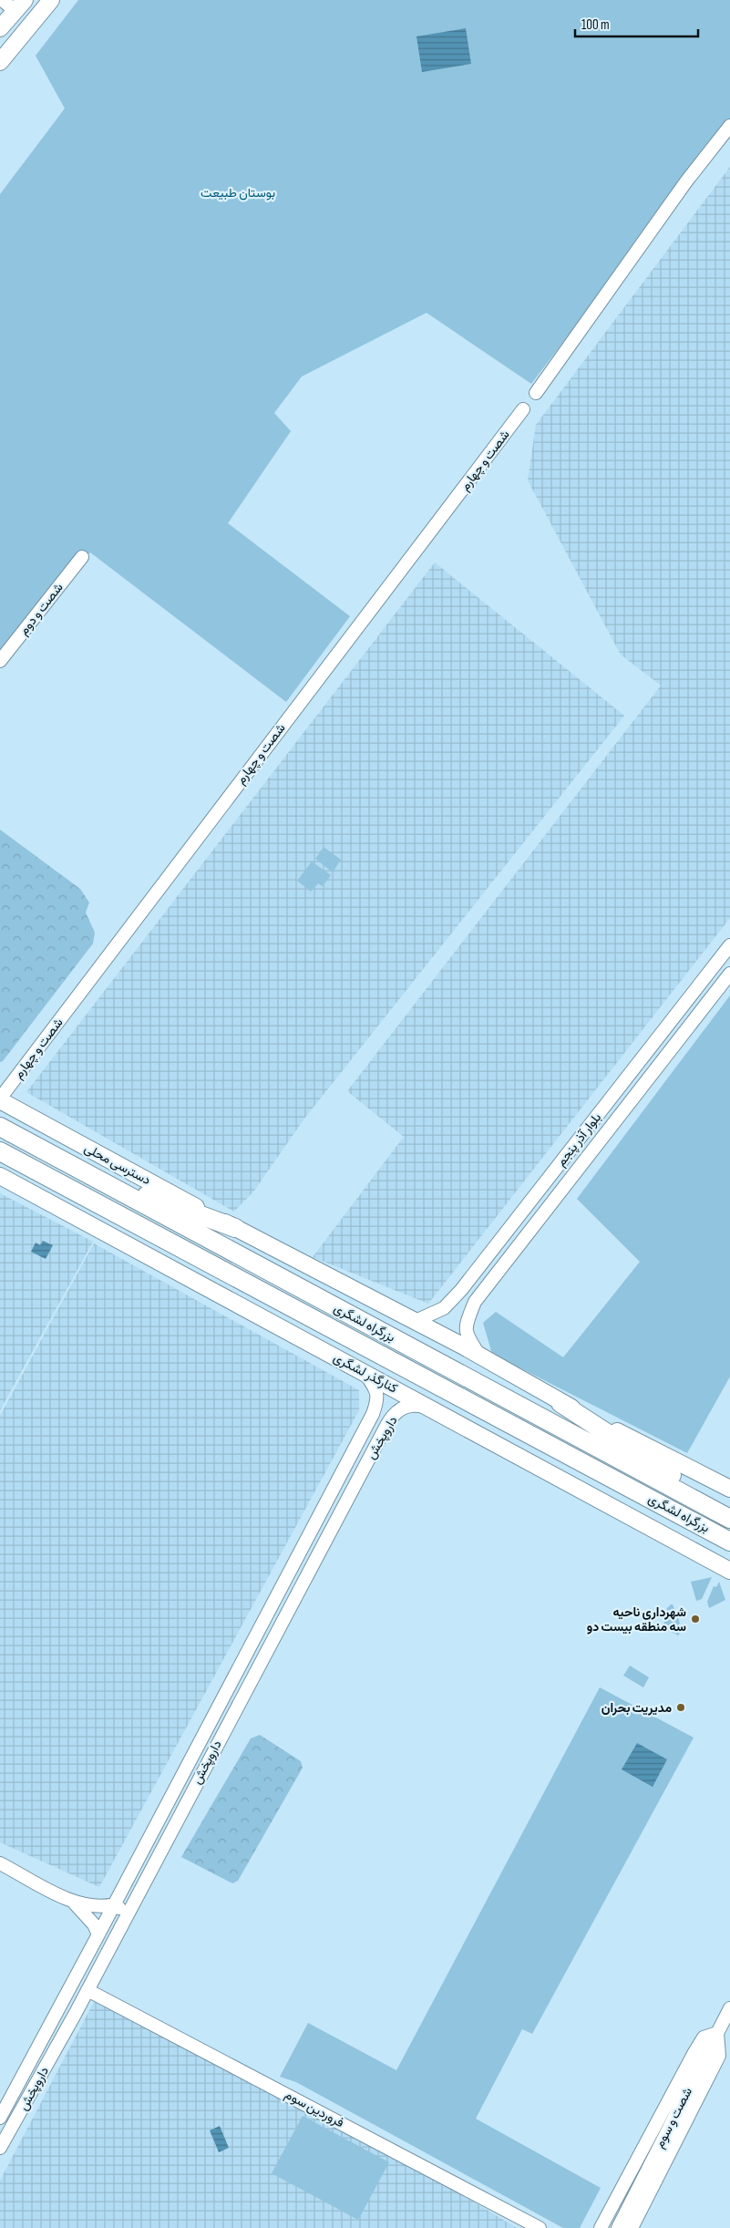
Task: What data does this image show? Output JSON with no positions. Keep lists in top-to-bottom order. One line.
{"streets":{"highway":["بزرگراه لشگری"],"main road":["دسترسی محلی","کنارگذر لشگری"],"street":["شصت و چهارم","شصت و دوم","بلوار آذر پنجم","داروپخش","فروردین سوم","شصت و سوم"]},"crossings":[["شصت و چهارم","دسترسی محلی"],["کنارگذر لشگری","داروپخش"],["داروپخش","فروردین سوم"]],"parks":["بوستان طبیعت"],"places":["شهرداری ناحیه سه منطقه بیست دو","مدیریت بحران"],"scale_bar":"100 m"}
